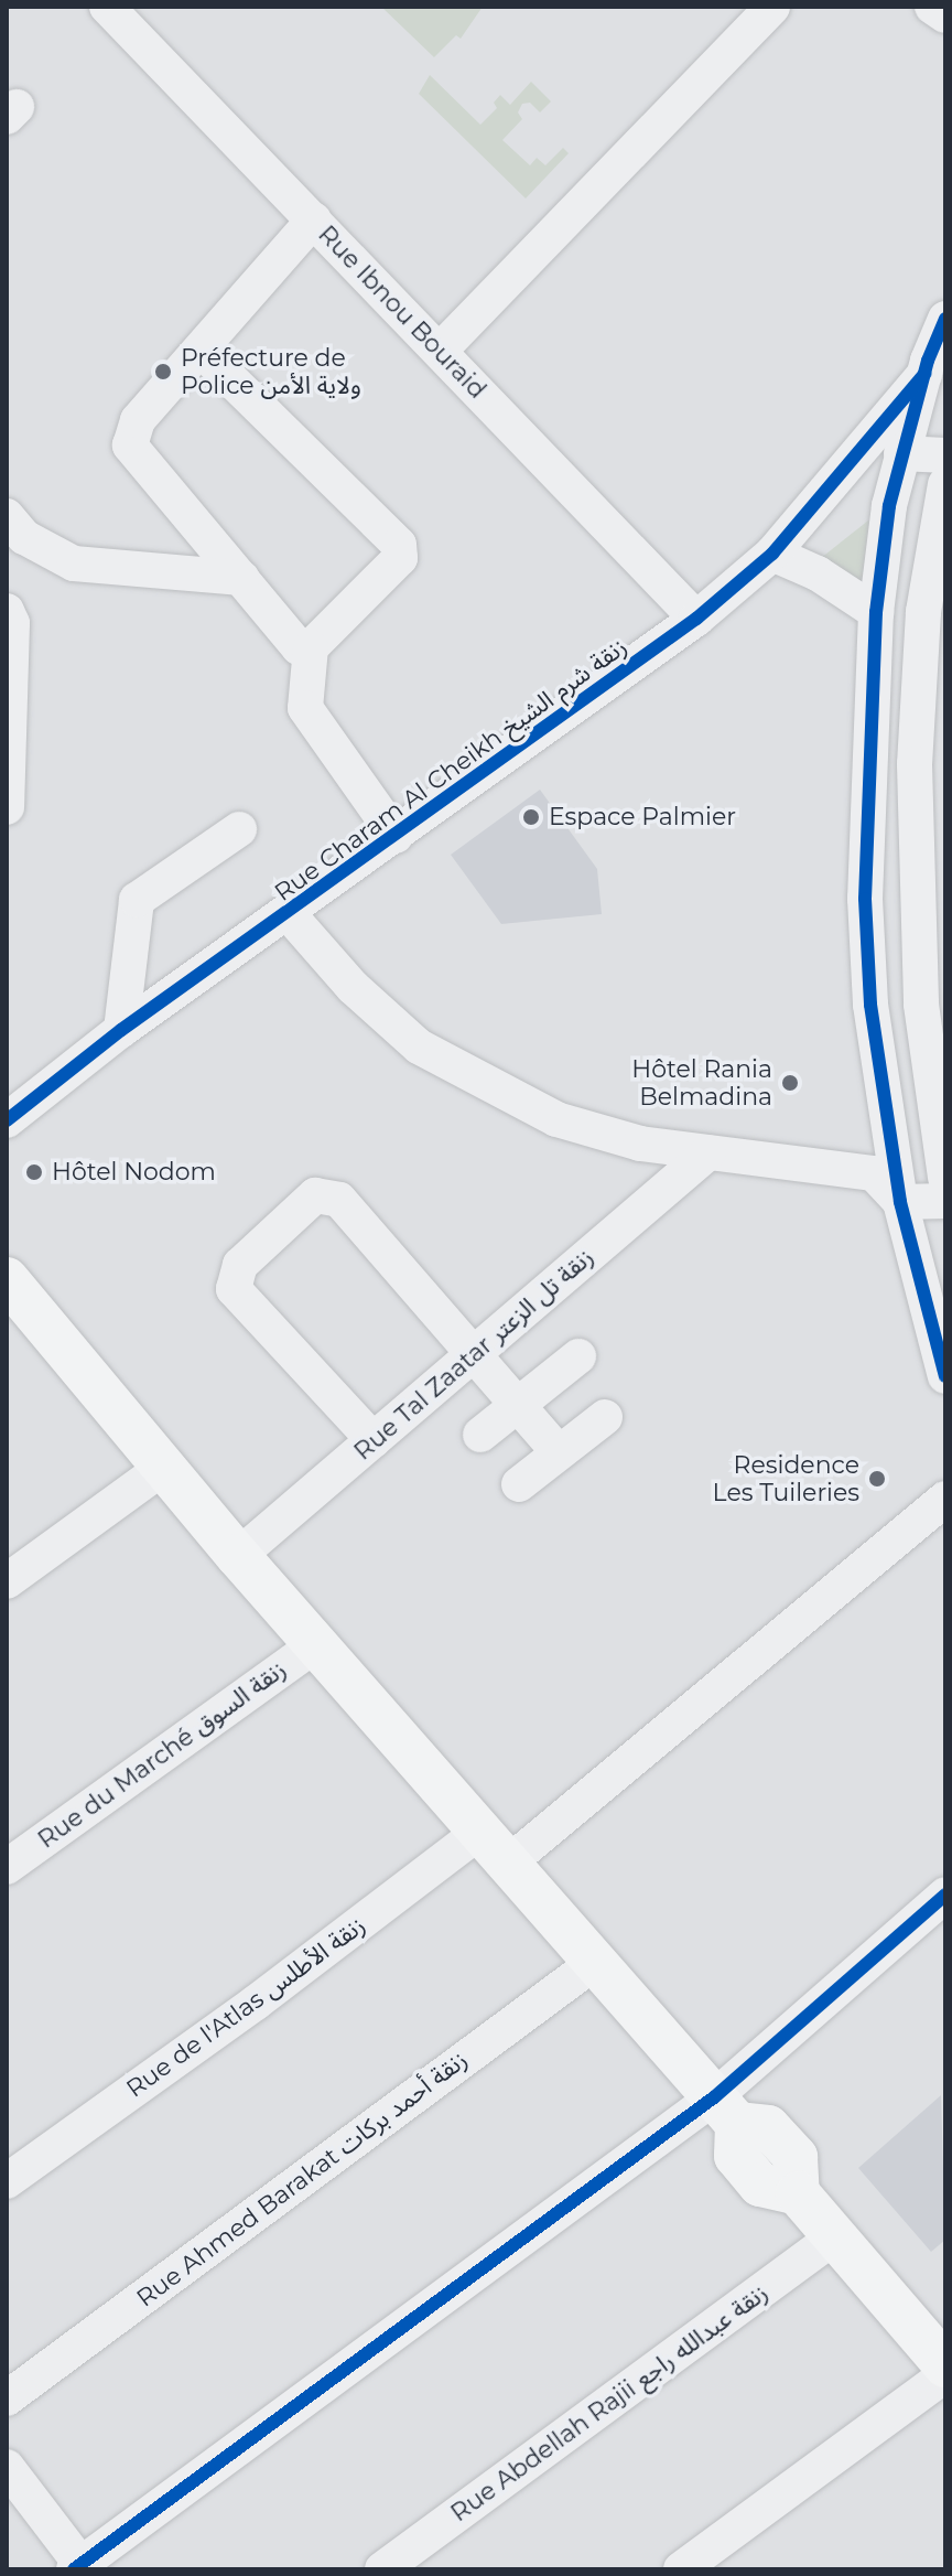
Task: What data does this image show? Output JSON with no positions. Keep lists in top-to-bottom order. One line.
{"streets":{"street":["Rue Ibnou Bouraid","Rue Charam Al Cheikh زنقة شرم الشيخ","Rue Tal Zaatar زنقة تل الزعتر","Rue du Marché زنقة السوق","Rue de l'Atlas زنقة الأطلس","Rue Ahmed Barakat زنقة أحمد بركات","Rue Abdellah Rajii زنقة عبدالله راجع"]},"crossings":[["Rue Ibnou Bouraid","Rue Charam Al Cheikh زنقة شرم الشيخ"]],"places":["Préfecture de Police ولاية الأمن","Espace Palmier","Hôtel Rania Belmadina","Hôtel Nodom","Residence Les Tuileries"]}
